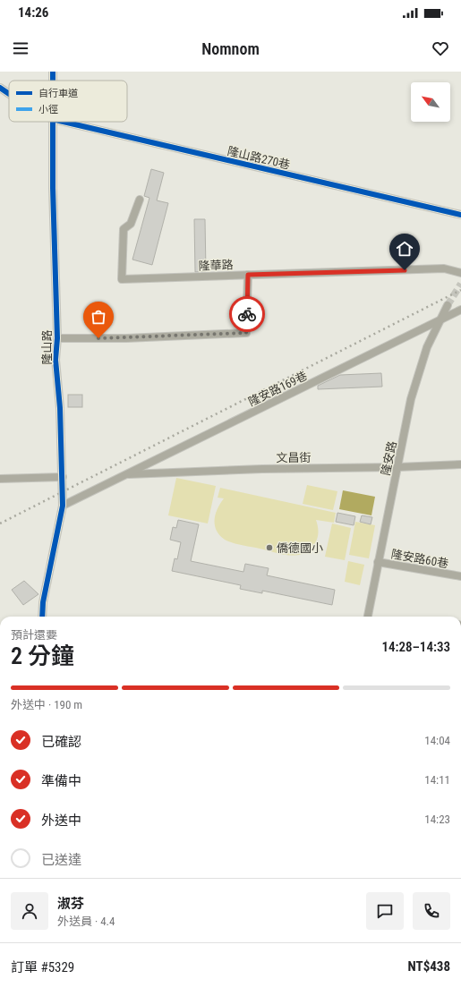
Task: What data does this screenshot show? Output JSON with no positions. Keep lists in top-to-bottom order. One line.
{"streets":{"street":["隆山路270巷","隆華路","隆山路","隆安路169巷","文昌街","隆安路","隆安路60巷"]},"crossings":[["隆山路","隆安路169巷"],["隆安路169巷","文昌街"],["隆安路169巷","隆安路"],["文昌街","隆安路"],["隆安路","隆安路60巷"]],"places":["僑德國小"],"legend":["自行車道","小徑"],"north":"top left","page":{"status":"14:26","header":"Nomnom","heading":["2 分鐘","預計還要","14:28–14:33"],"panel":["淑芬","外送員 · 4.4","訂單 #5329","NT$438"],"bar":"外送中 · 190 m","list":[["已確認","14:04"],["準備中","14:11"],["外送中","14:23"],"已送達"]}}
